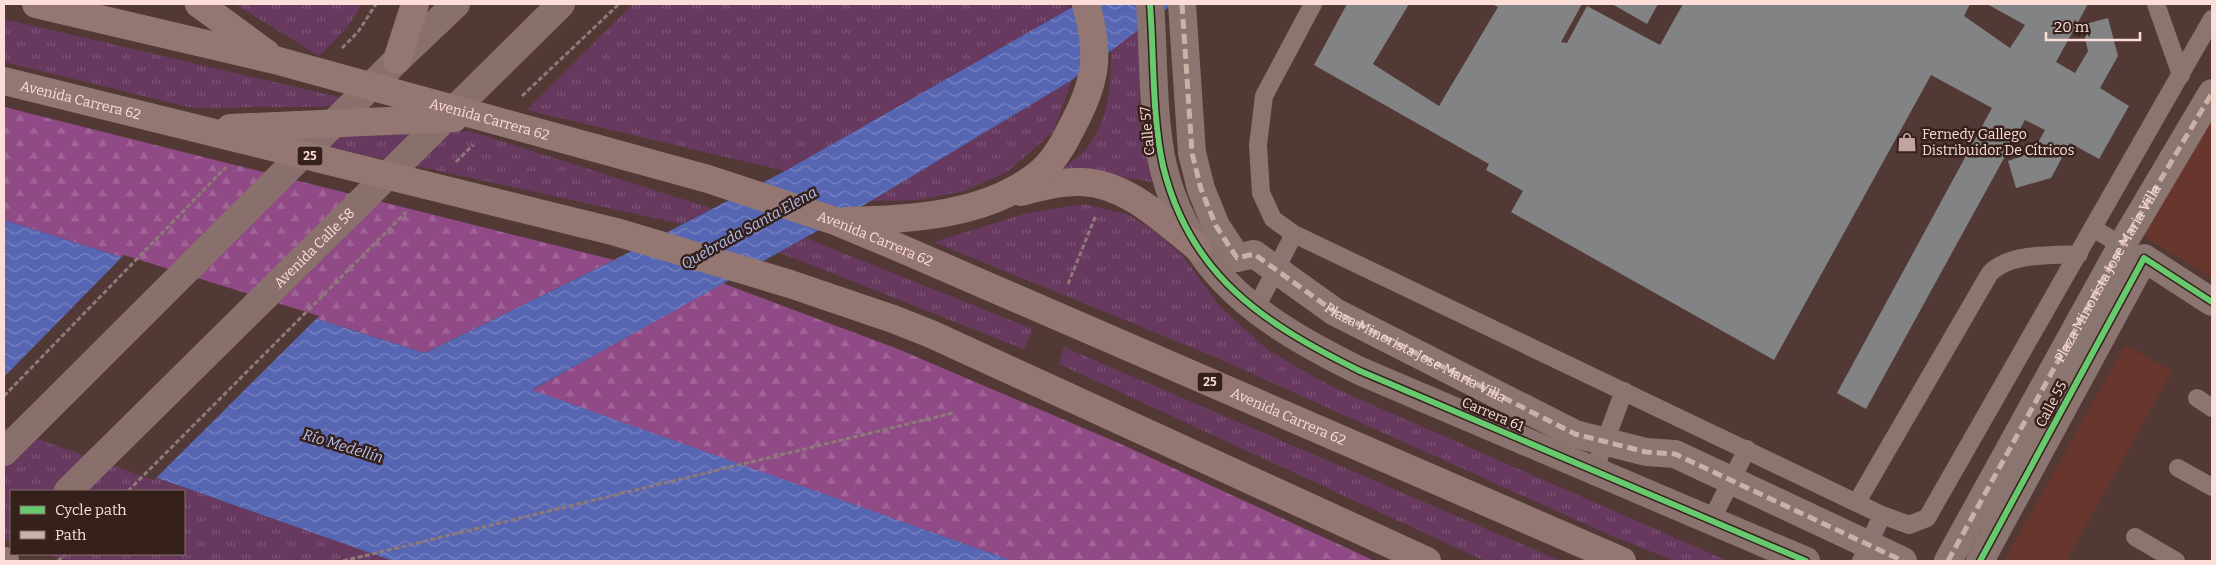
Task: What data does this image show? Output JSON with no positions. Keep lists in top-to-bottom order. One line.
{"streets":{"highway":["Avenida Carrera 62","25"],"main road":["Avenida Calle 58"],"street":["Calle 57","Plaza Minorista Jose Maria Villa","Calle 55","Carrera 61"]},"crossings":[["Calle 57","Carrera 61"],["Plaza Minorista Jose Maria Villa","Calle 55"]],"water":["Quebrada Santa Elena","Río Medellín"],"places":{"shop":["Fernedy Gallego Distribuidor De Cítricos"]},"legend":["Cycle path","Path"],"scale_bar":"20 m"}
